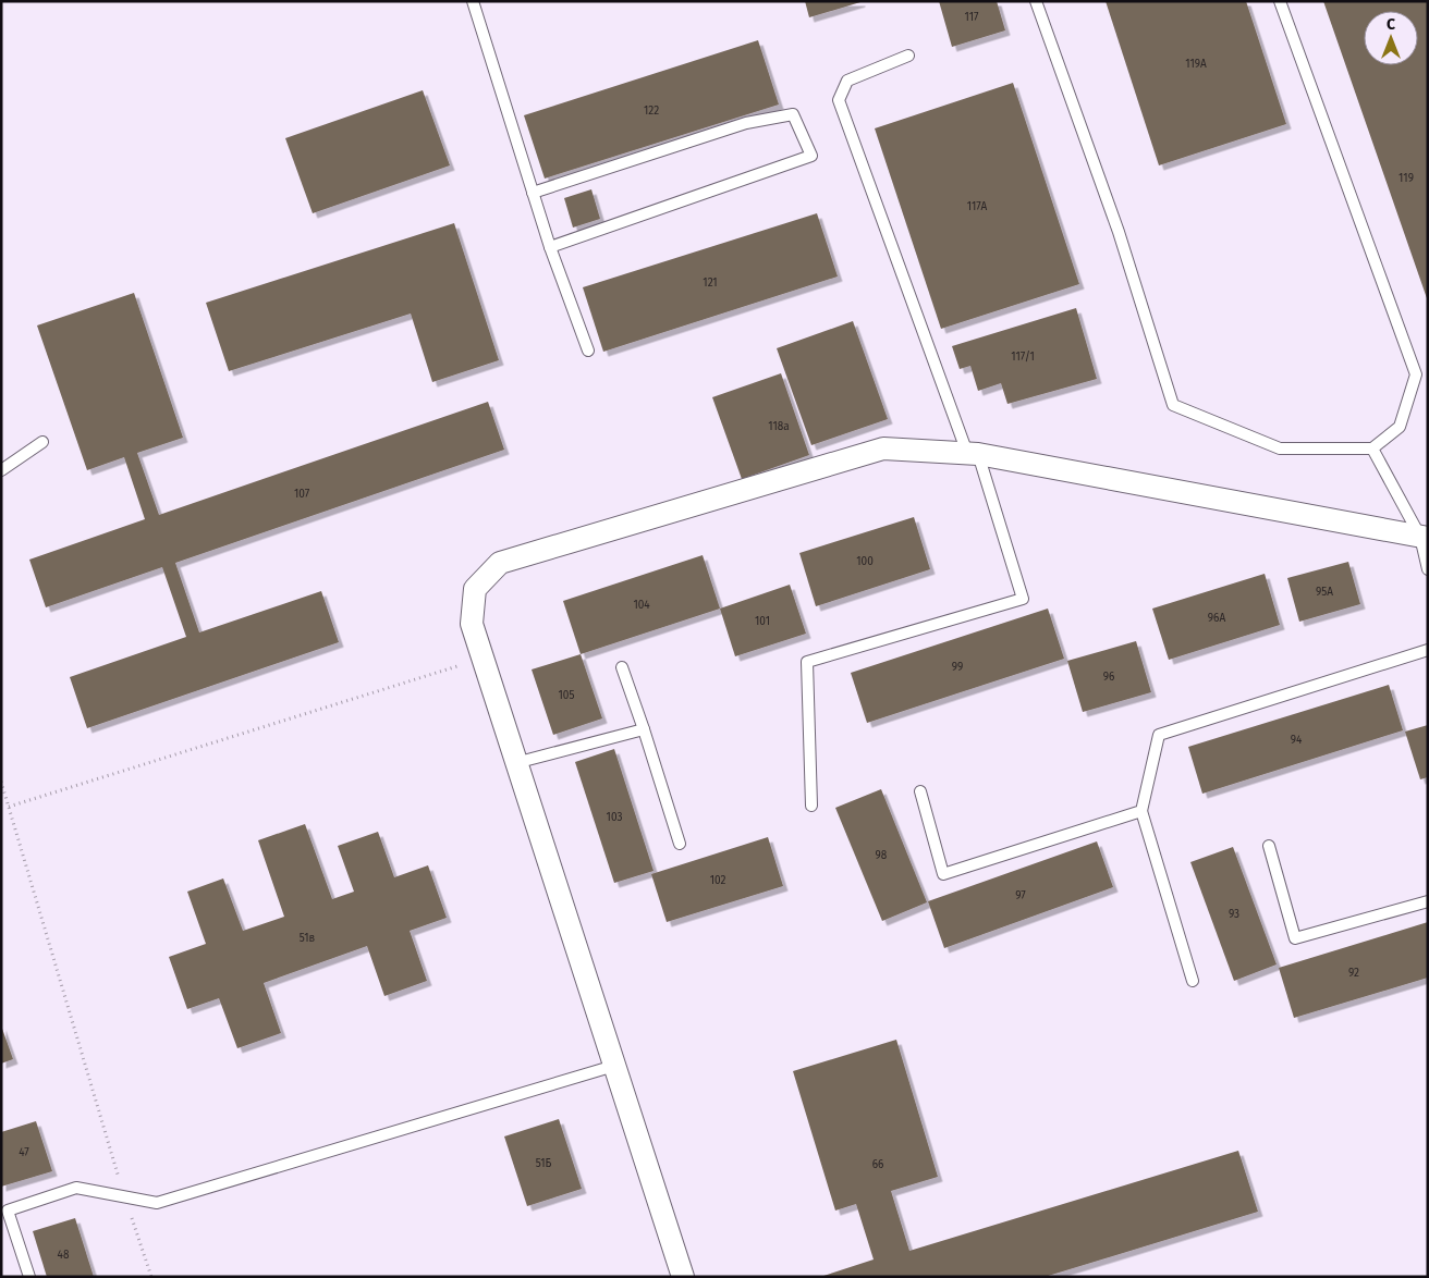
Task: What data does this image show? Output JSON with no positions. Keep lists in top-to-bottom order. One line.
{"house_numbers":["117","119А","122","119","117А","121","117/1","118а","107","100","95А","104","96А","101","99","96","105","94","103","98","102","97","93","51в","92","47","51Б","66","48"],"north":"top"}
